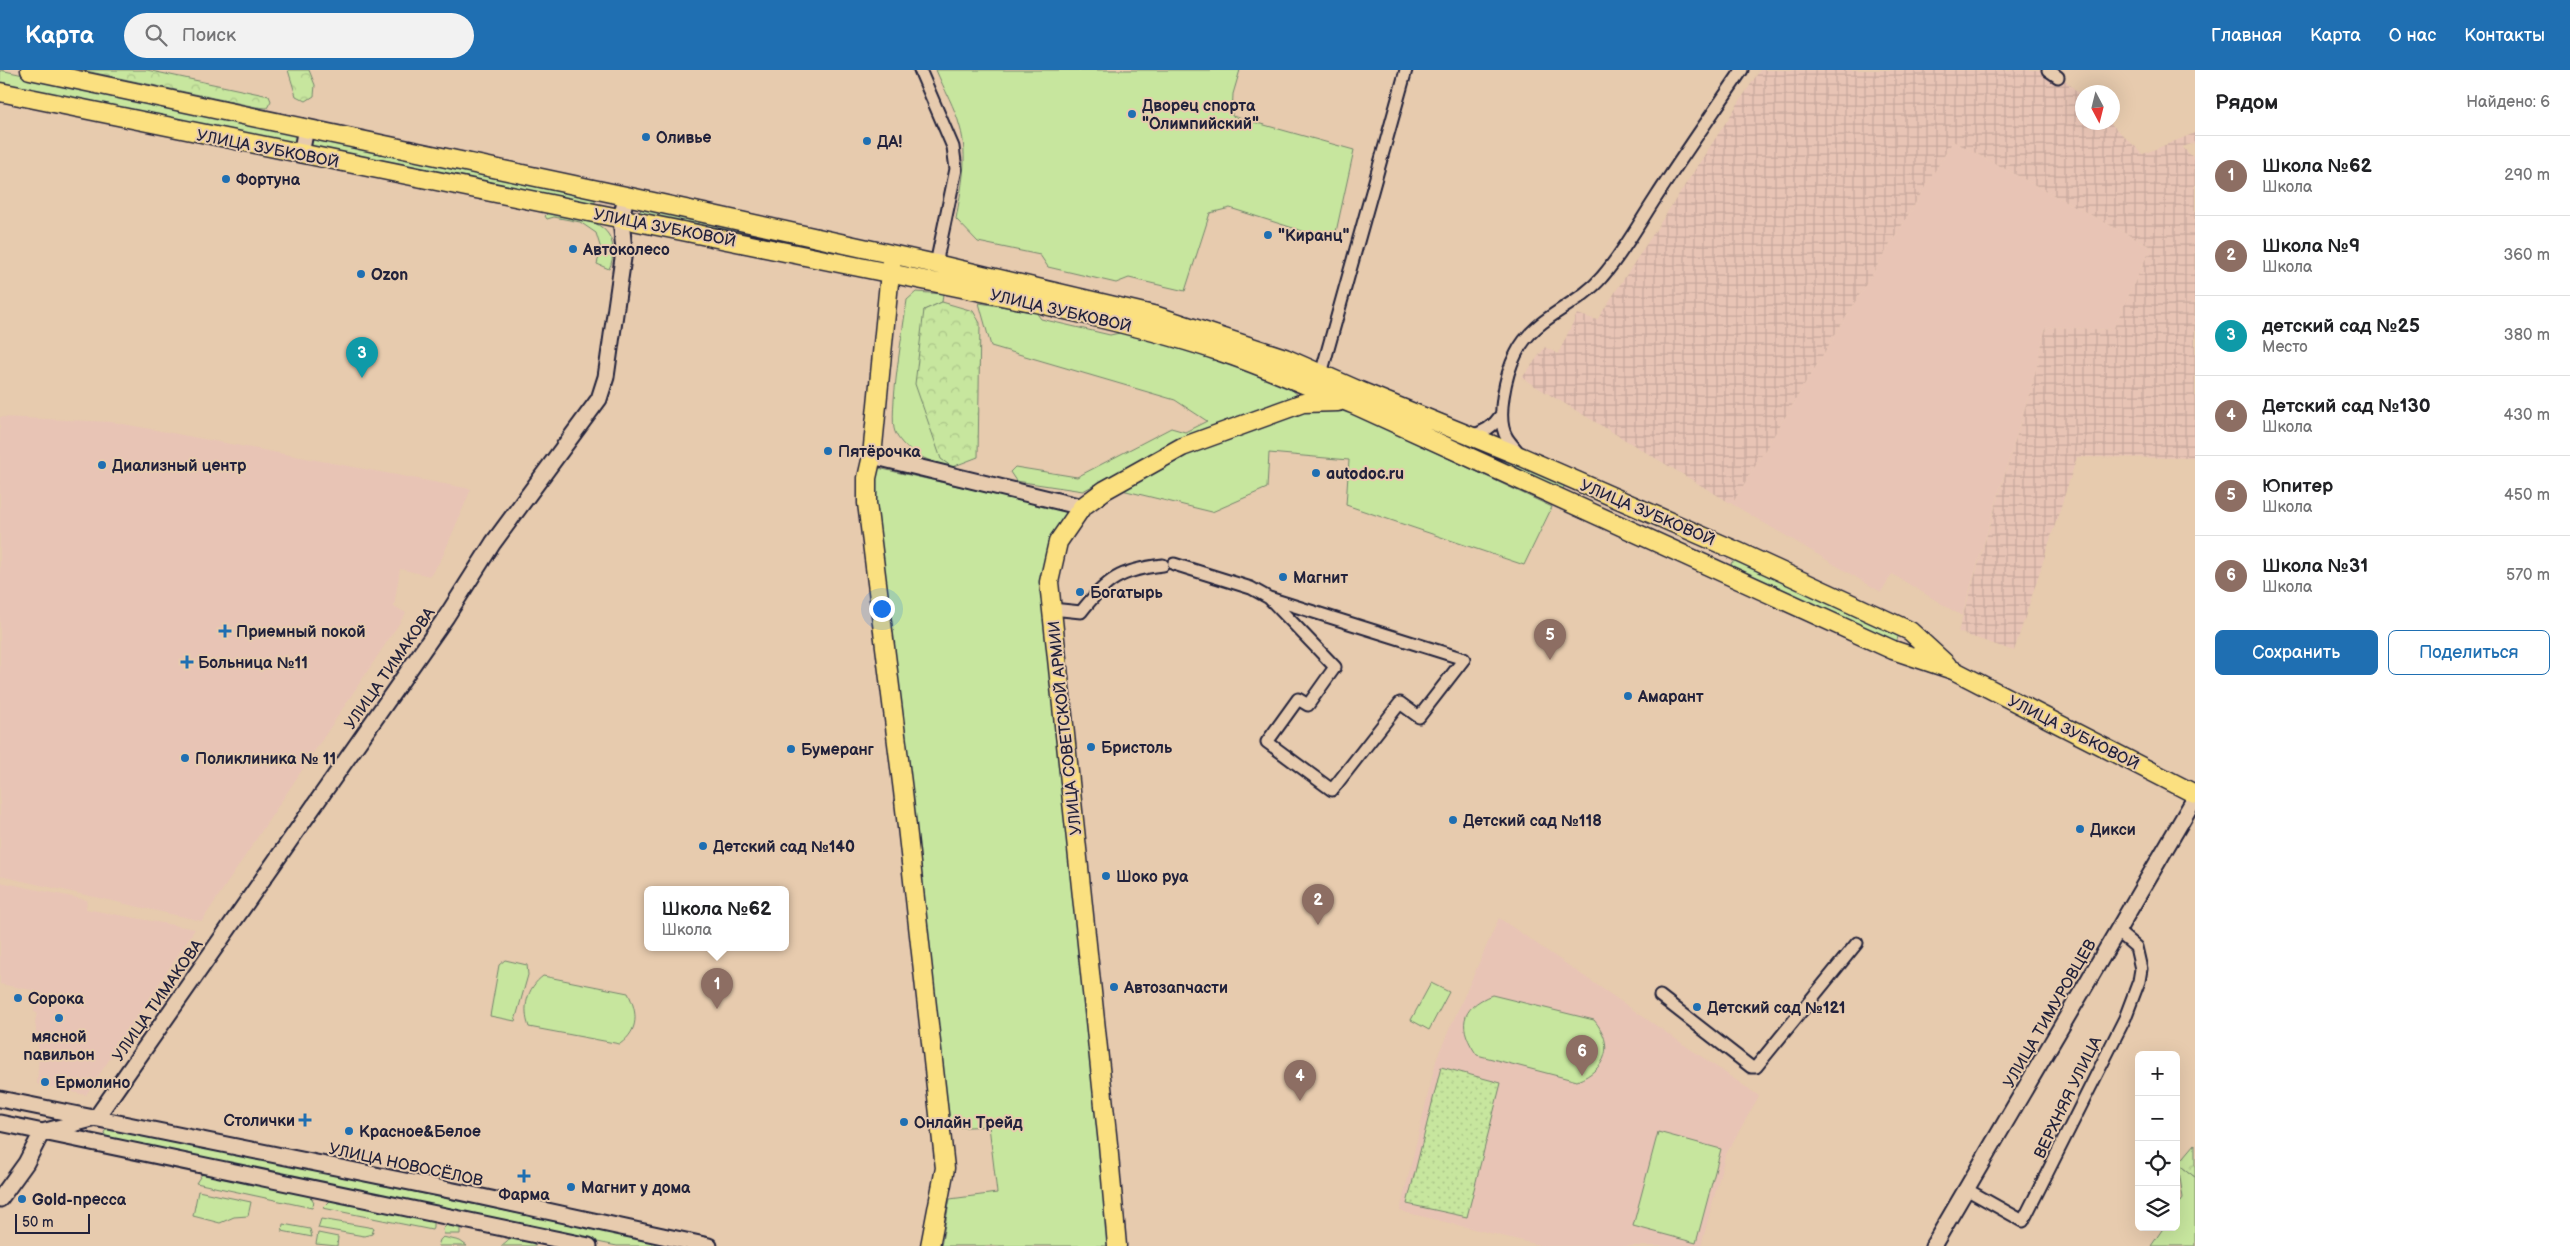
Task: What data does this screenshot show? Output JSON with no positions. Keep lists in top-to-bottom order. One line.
{"streets":{"main road":["УЛИЦА ЗУБКОВОЙ","УЛИЦА СОВЕТСКОЙ АРМИИ"],"street":["УЛИЦА ТИМАКОВА","УЛИЦА ТИМУРОВЦЕВ","ВЕРХНЯЯ УЛИЦА","УЛИЦА НОВОСЁЛОВ"]},"crossings":[["УЛИЦА ЗУБКОВОЙ","УЛИЦА ТИМАКОВА"],["УЛИЦА ЗУБКОВОЙ","УЛИЦА СОВЕТСКОЙ АРМИИ"],["УЛИЦА ТИМАКОВА","УЛИЦА НОВОСЁЛОВ"],["УЛИЦА ТИМУРОВЦЕВ","ВЕРХНЯЯ УЛИЦА"]],"places":{"other":["Дворец спорта \"Олимпийский\"","Оливье","ДА!","Фортуна","\"Киранц\"","Автоколесо","Ozon","Пятёрочка","Диализный центр","autodoc.ru","Магнит","Богатырь","Амарант","Бристоль","Бумеранг","Поликлиника № 11","Детский сад №118","Дикси","Детский сад №140","Шоко руа","Автозапчасти","Сорока","Детский сад №121","мясной павильон","Ермолино","Онлайн Трейд","Красное&Белое","Магнит у дома","Gold-пресса"],"health":["Приемный покой","Больница №11","Столички","Фарма"]},"scale_bar":"50 m","north":"bottom","page":{"header":"Карта","search":"Поиск","nav":["Главная","Карта","О нас","Контакты"],"heading":["Рядом","Найдено: 6"],"list":[{"mark":"1","name":"Школа №62","note":"Школа","value":"290 m"},{"mark":"2","name":"Школа №9","note":"Школа","value":"360 m"},{"mark":"3","name":"детский сад №25","note":"Место","value":"380 m"},{"mark":"4","name":"Детский сад №130","note":"Школа","value":"430 m"},{"mark":"5","name":"Юпитер","note":"Школа","value":"450 m"},{"mark":"6","name":"Школа №31","note":"Школа","value":"570 m"}],"pins":["3","5","2","1","6","4"],"buttons":["Сохранить","Поделиться"],"popup":["Школа №62","Школа"],"map_buttons":["+","−"],"scale":"50 m"}}
